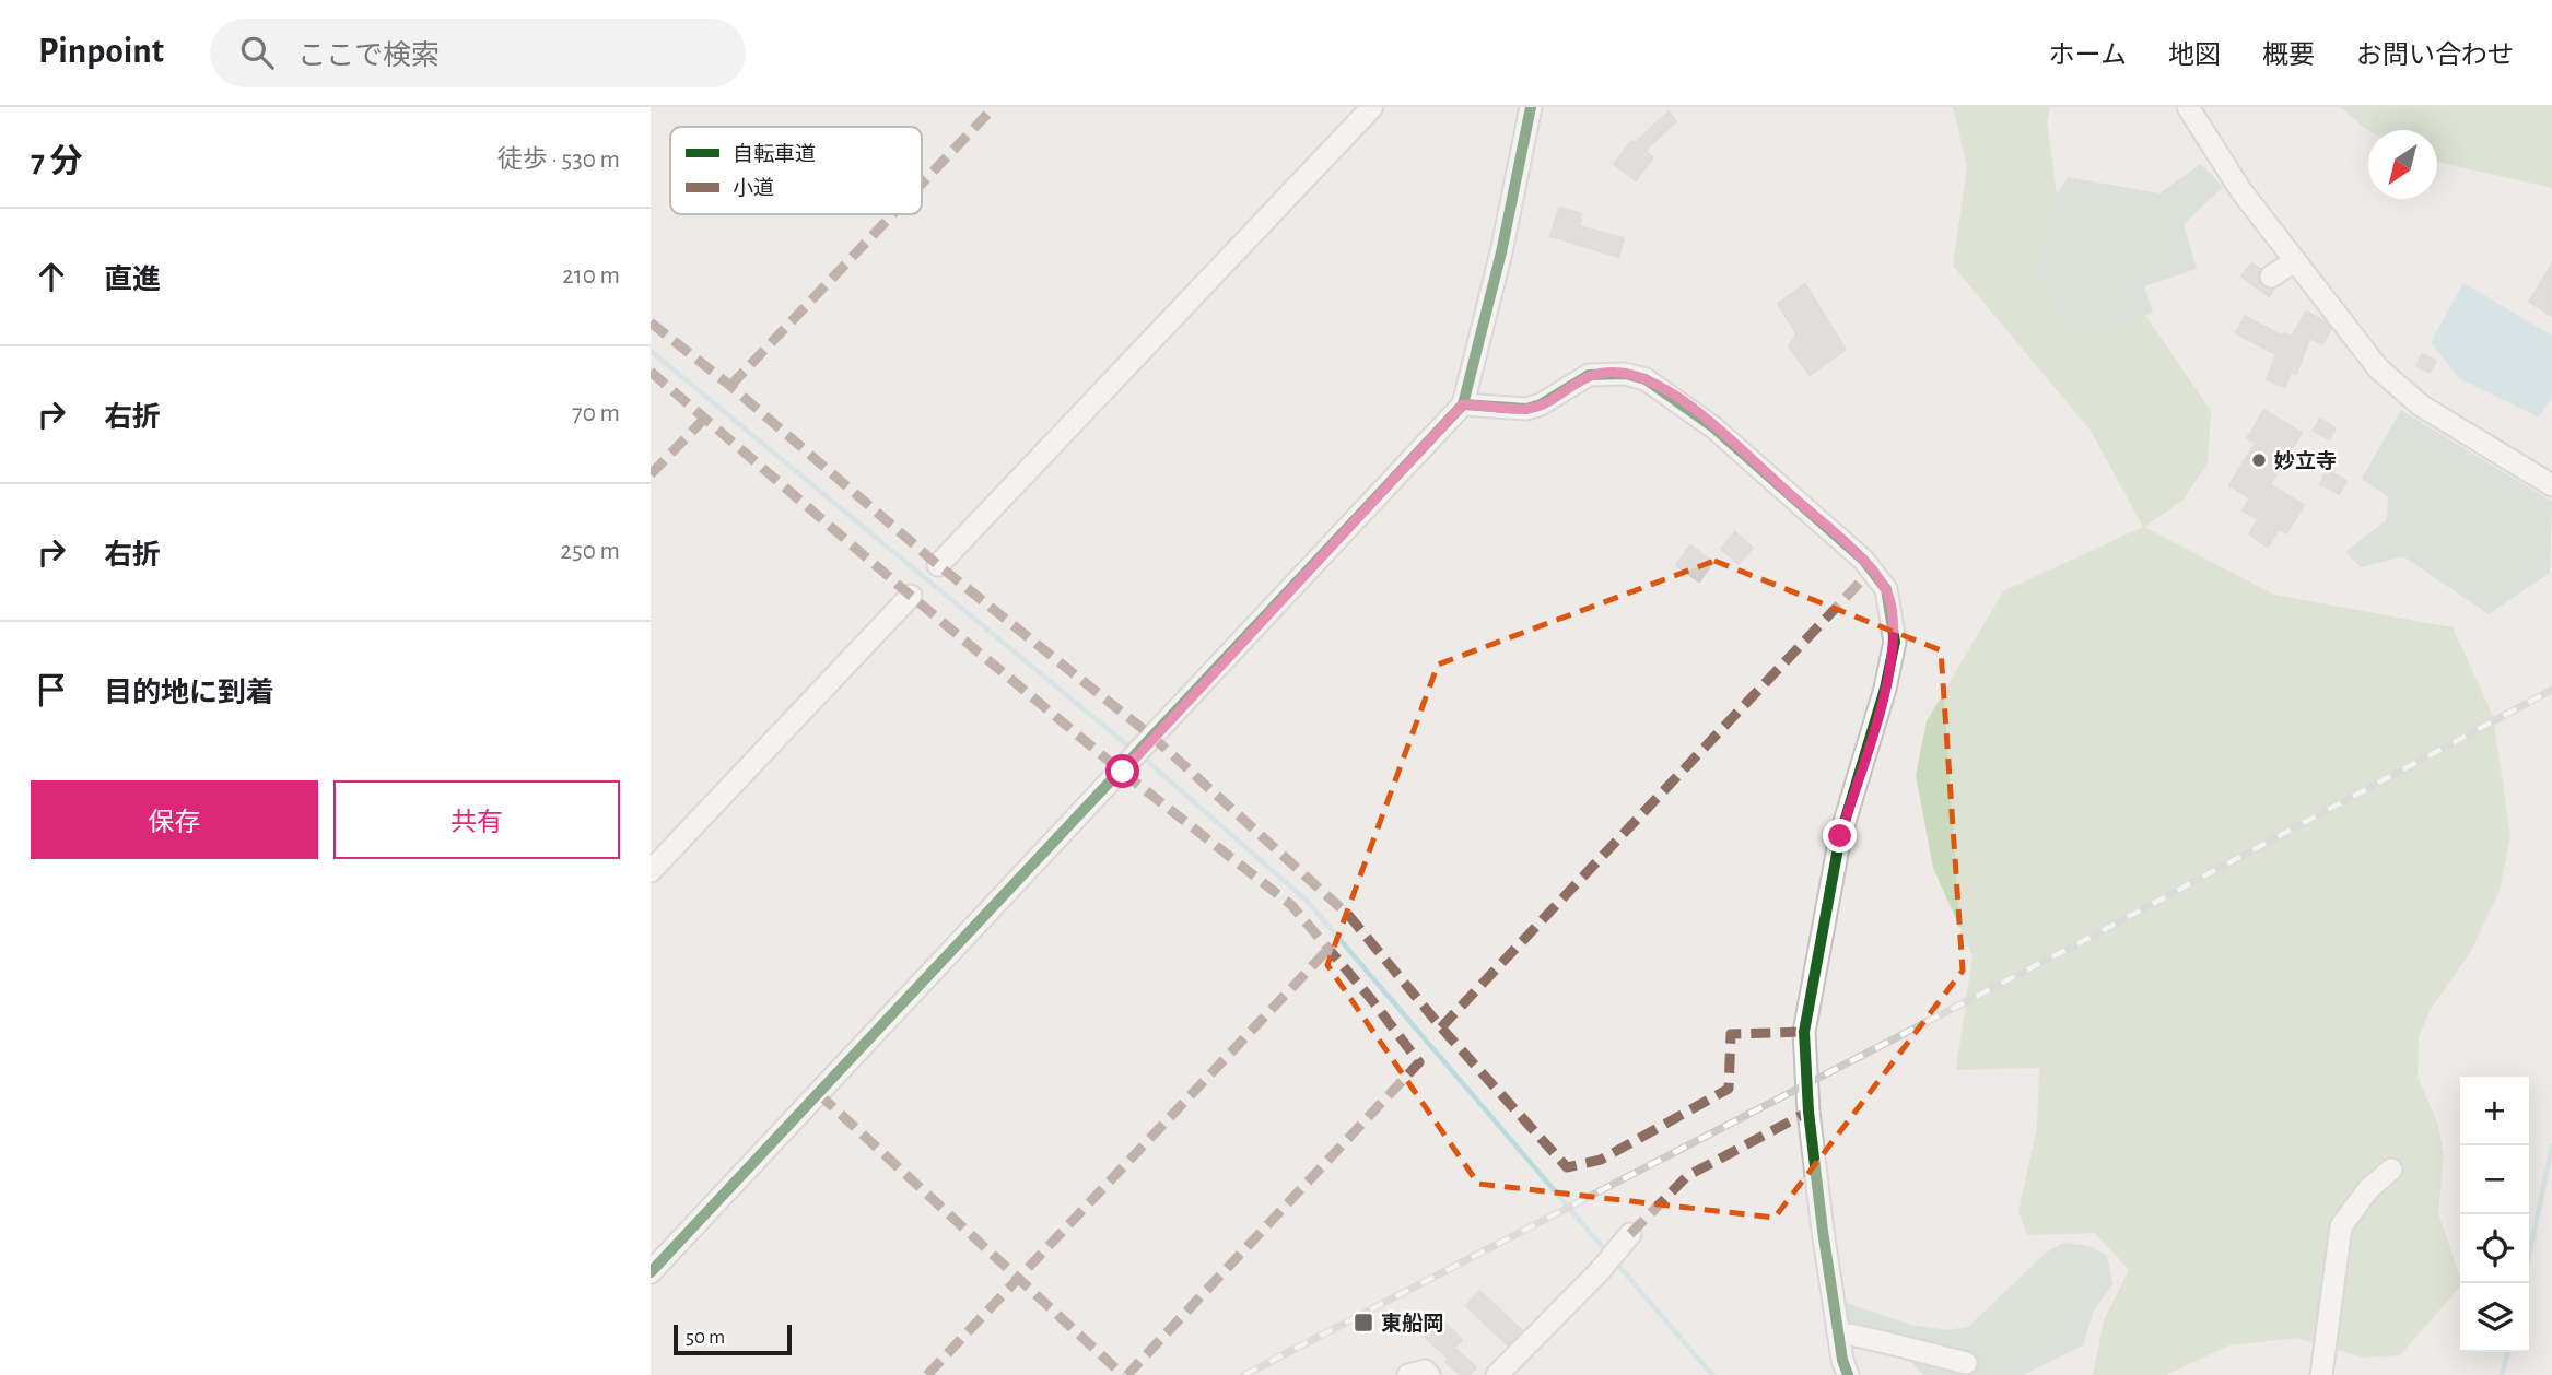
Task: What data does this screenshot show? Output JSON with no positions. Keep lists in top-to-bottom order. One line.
{"places":{"other":["妙立寺"],"transit":["東船岡"]},"legend":["自転車道","小道"],"scale_bar":"50 m","north":"bottom left","page":{"header":"Pinpoint","search":"ここで検索","nav":["ホーム","地図","概要","お問い合わせ"],"heading":["7 分","徒歩 · 530 m"],"list":[["直進","210 m"],["右折","70 m"],["右折","250 m"],"目的地に到着"],"buttons":["保存","共有"],"map_buttons":["+","−"],"scale":"50 m"}}
